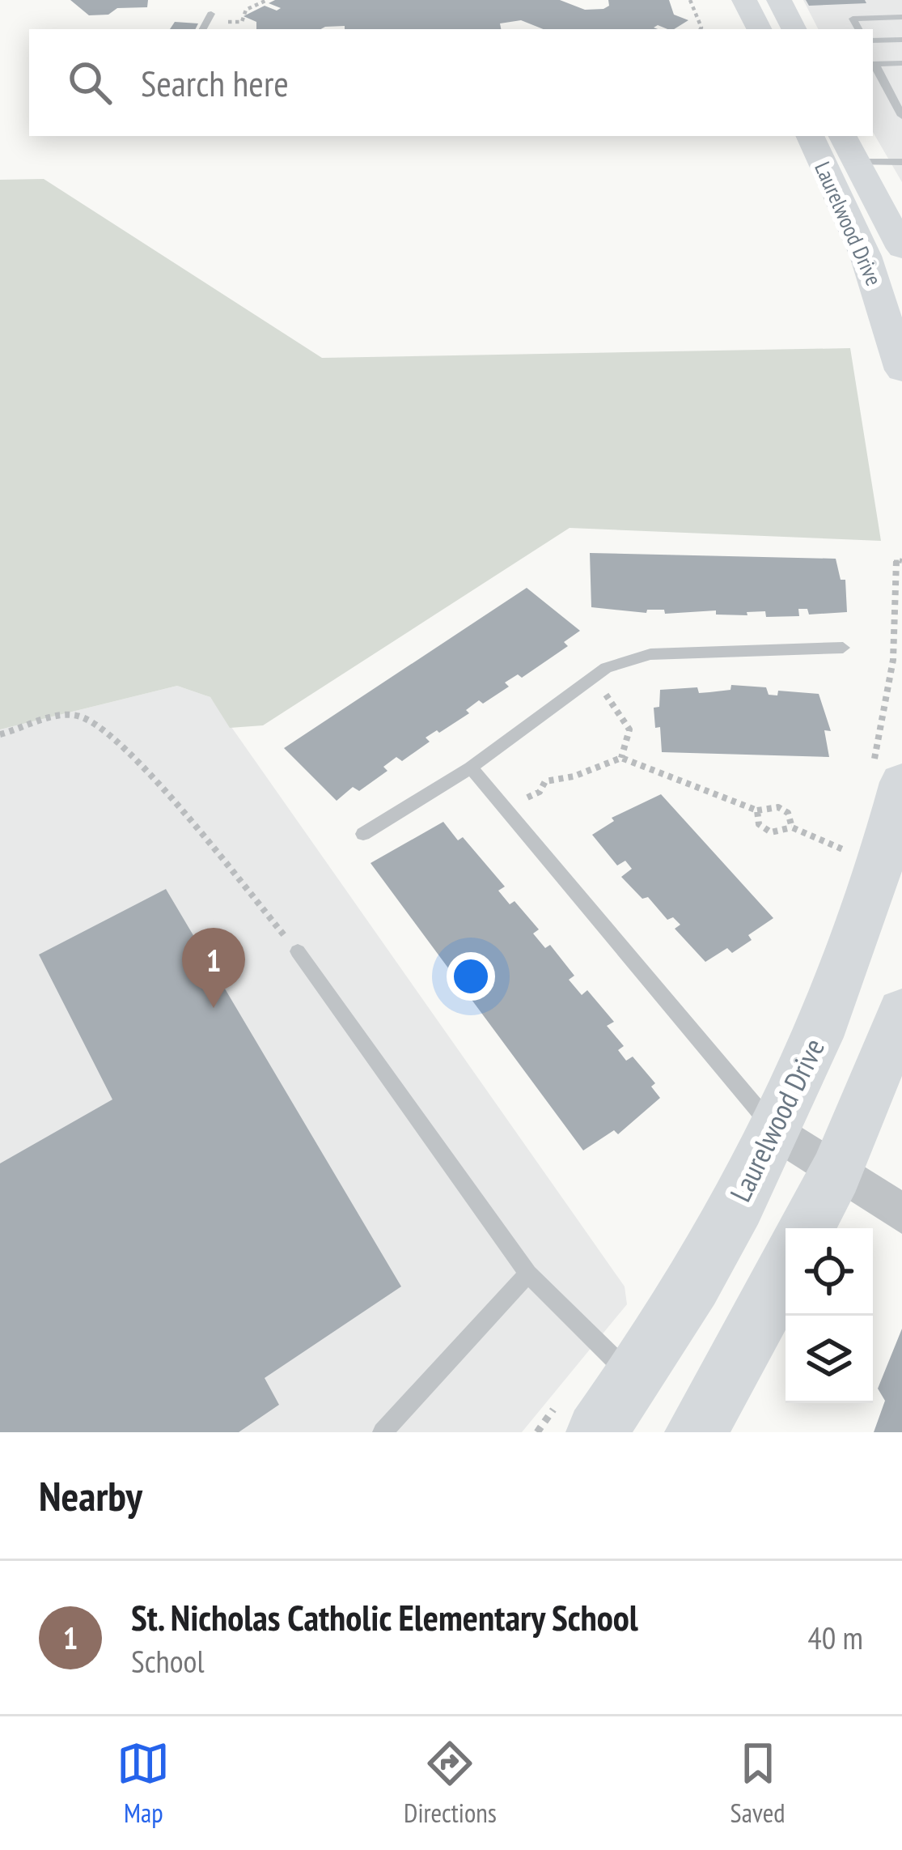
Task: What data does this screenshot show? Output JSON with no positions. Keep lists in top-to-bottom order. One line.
{"streets":{"street":["Laurelwood Drive"]},"page":{"search":"Search here","pins":"1","heading":"Nearby","list":[{"mark":"1","name":"St. Nicholas Catholic Elementary School","note":"School","value":"40 m"}],"nav":["Map","Directions","Saved"]}}
